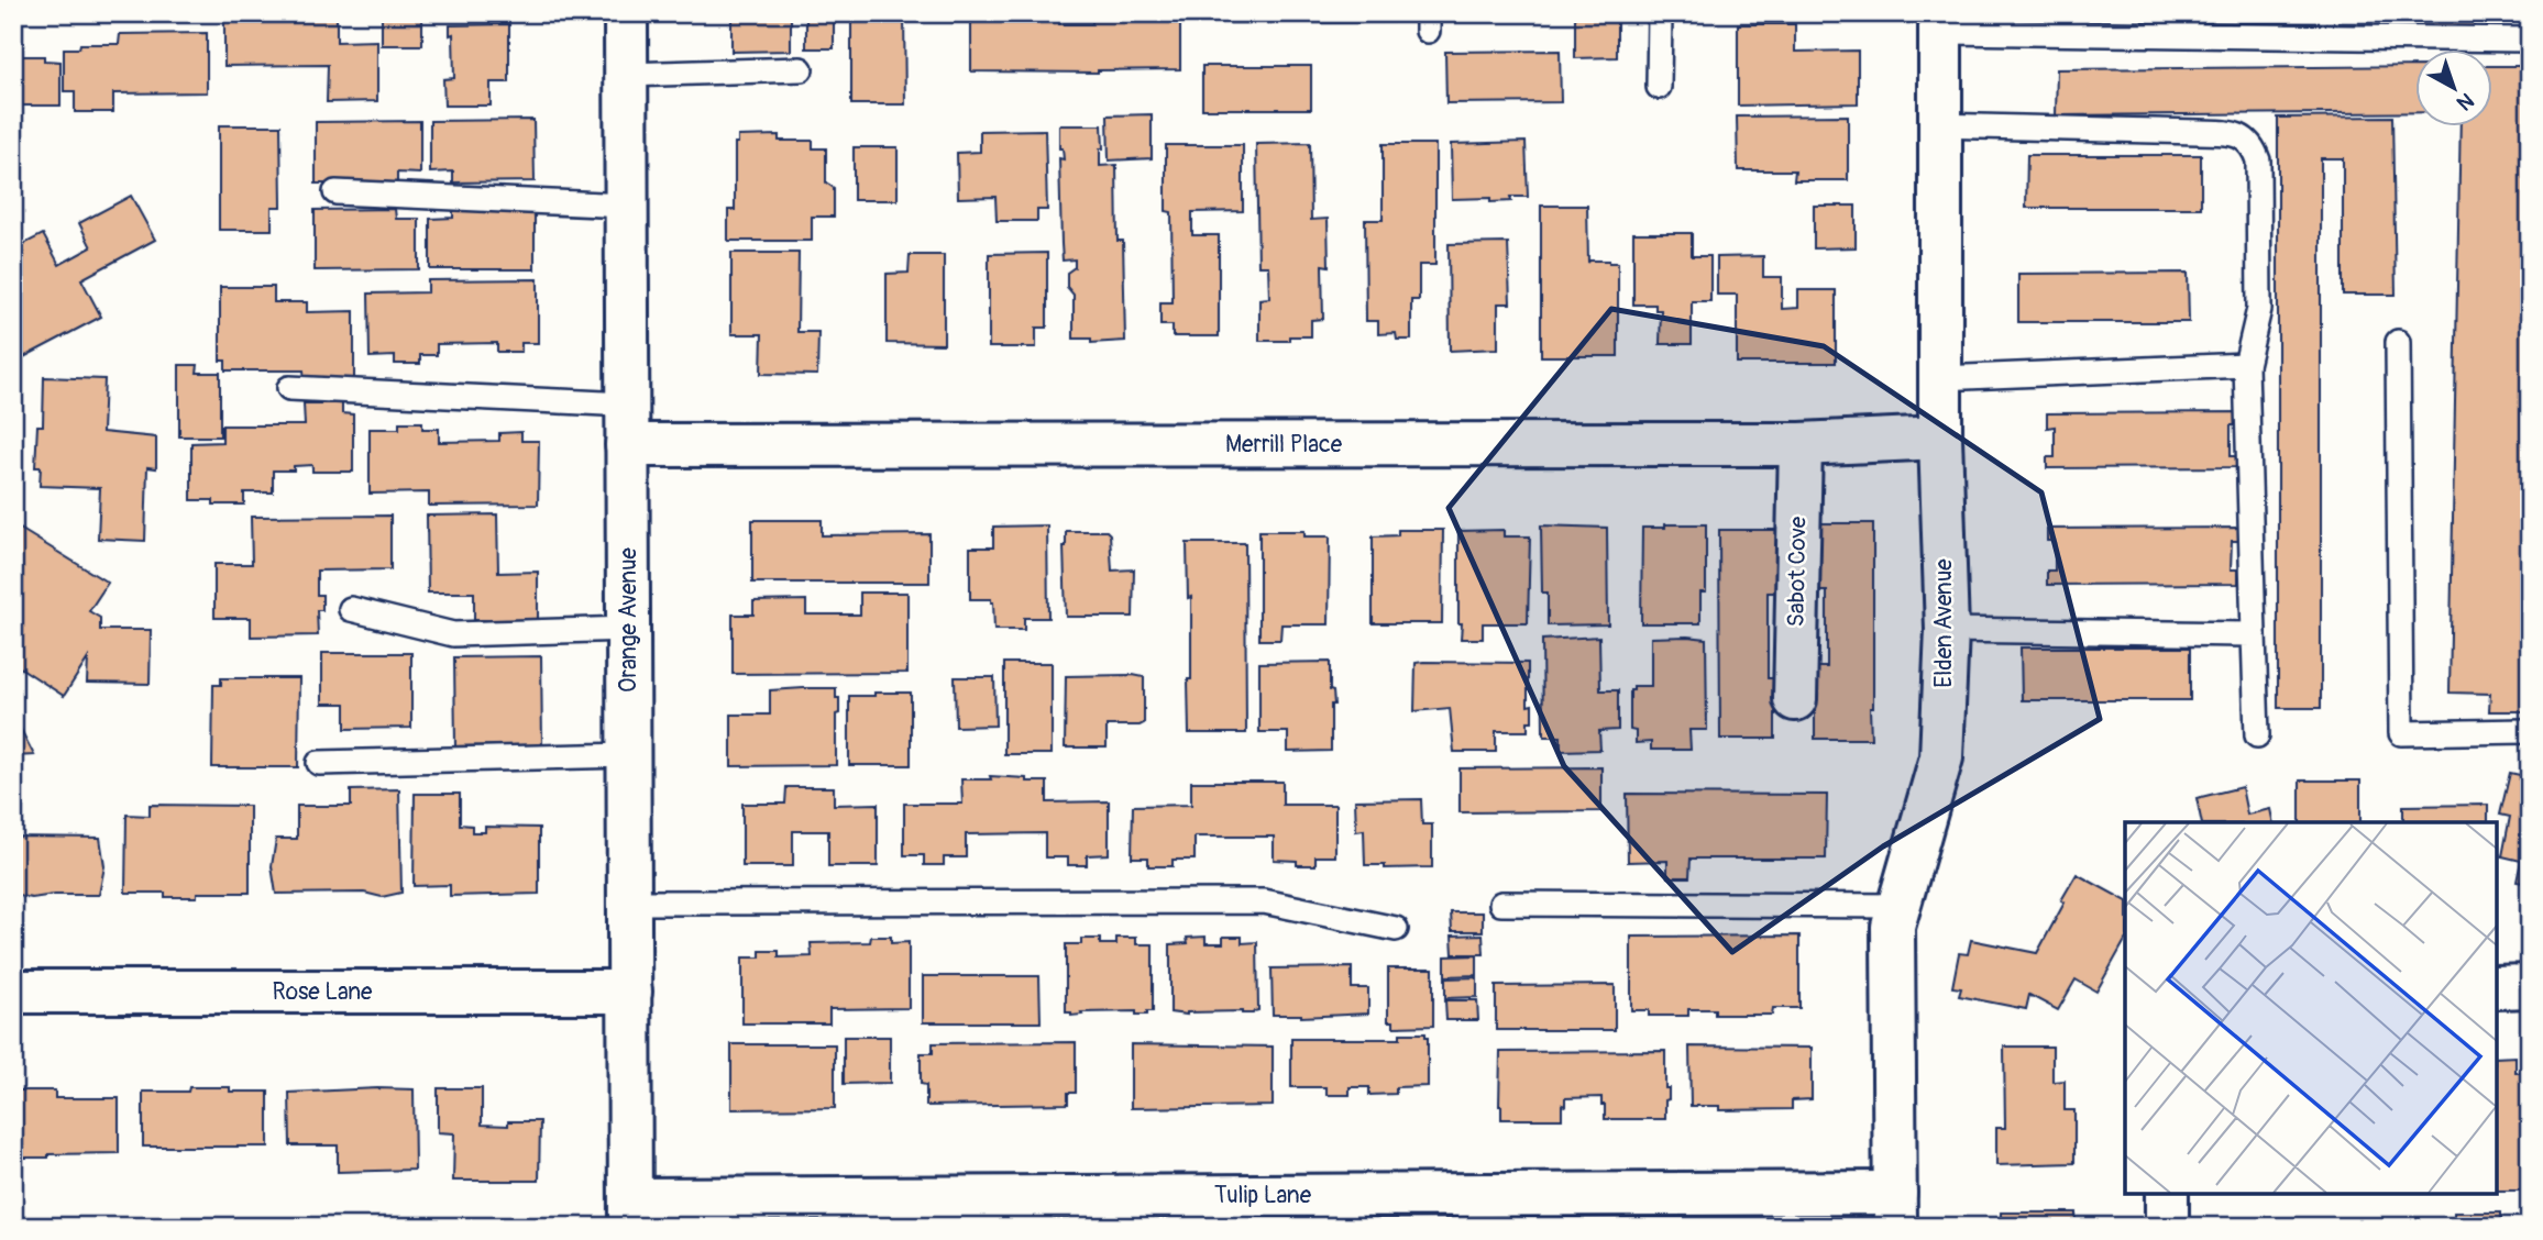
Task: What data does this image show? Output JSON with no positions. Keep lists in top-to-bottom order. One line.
{"streets":{"street":["Merrill Place","Sabot Cove","Orange Avenue","Elden Avenue","Rose Lane","Tulip Lane"]},"crossings":[["Merrill Place","Sabot Cove"],["Merrill Place","Orange Avenue"],["Merrill Place","Elden Avenue"],["Orange Avenue","Rose Lane"],["Orange Avenue","Tulip Lane"],["Elden Avenue","Tulip Lane"]],"north":"bottom right"}
